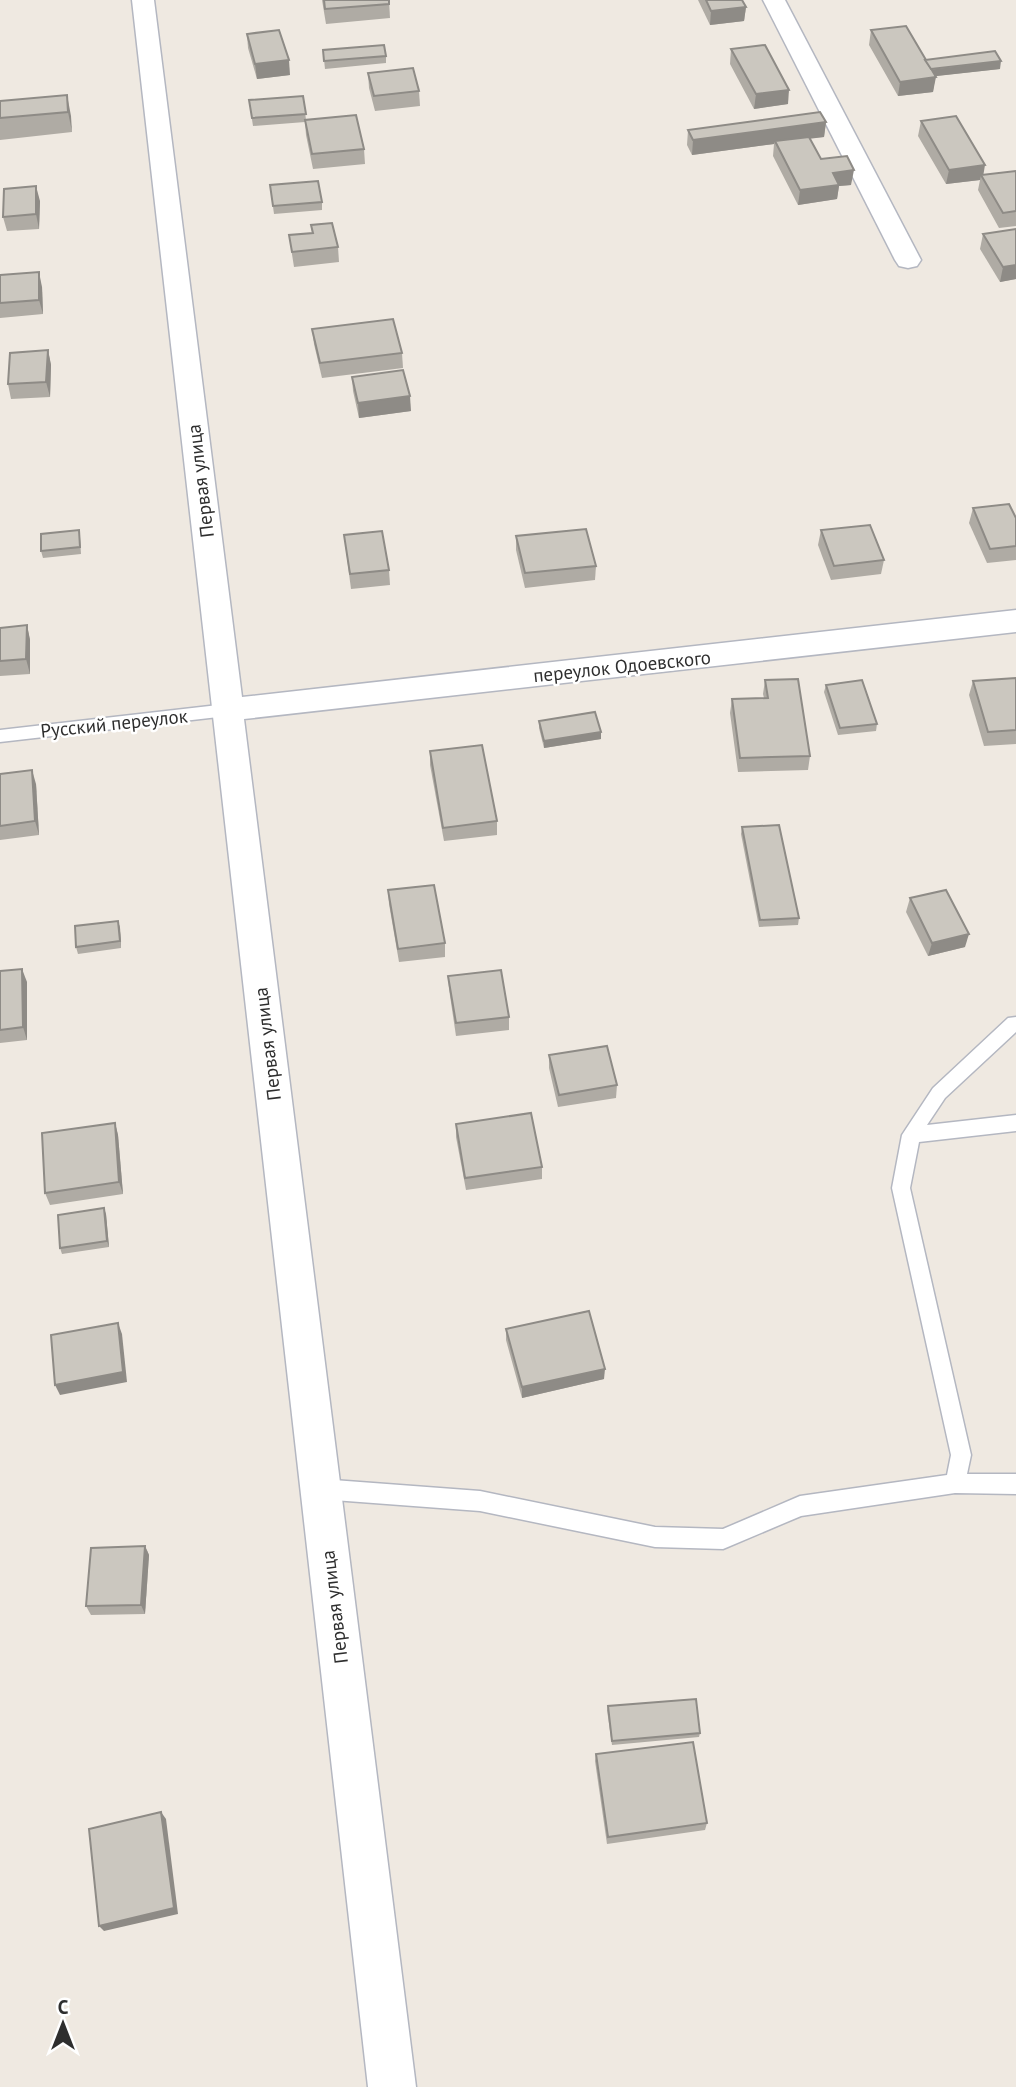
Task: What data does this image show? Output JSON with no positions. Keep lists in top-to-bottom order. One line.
{"streets":{"street":["Первая улица","переулок Одоевского"],"lane":["Русский переулок"]},"crossings":[["Первая улица","переулок Одоевского"],["Первая улица","Русский переулок"],["переулок Одоевского","Русский переулок"]],"north":"top"}
